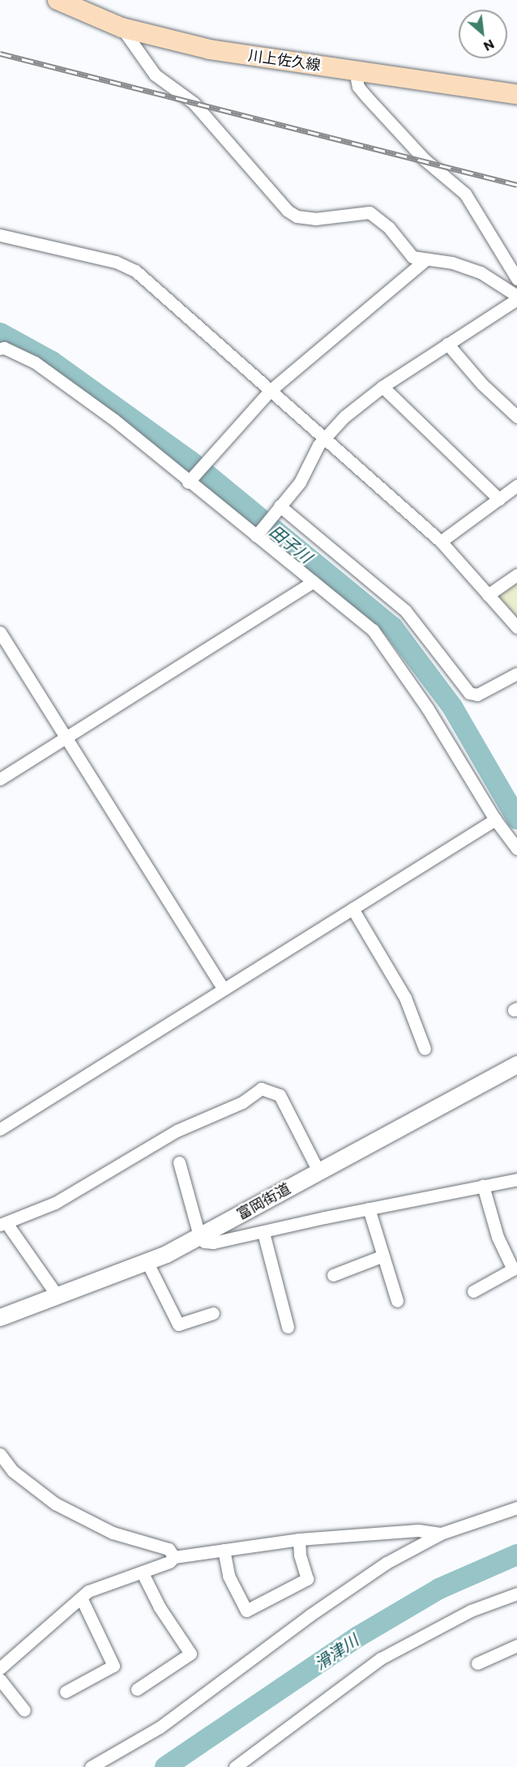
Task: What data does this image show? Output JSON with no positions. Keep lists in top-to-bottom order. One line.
{"streets":{"main road":["川上佐久線","富岡街道"]},"water":["田子川","滑津川"],"north":"bottom right"}
